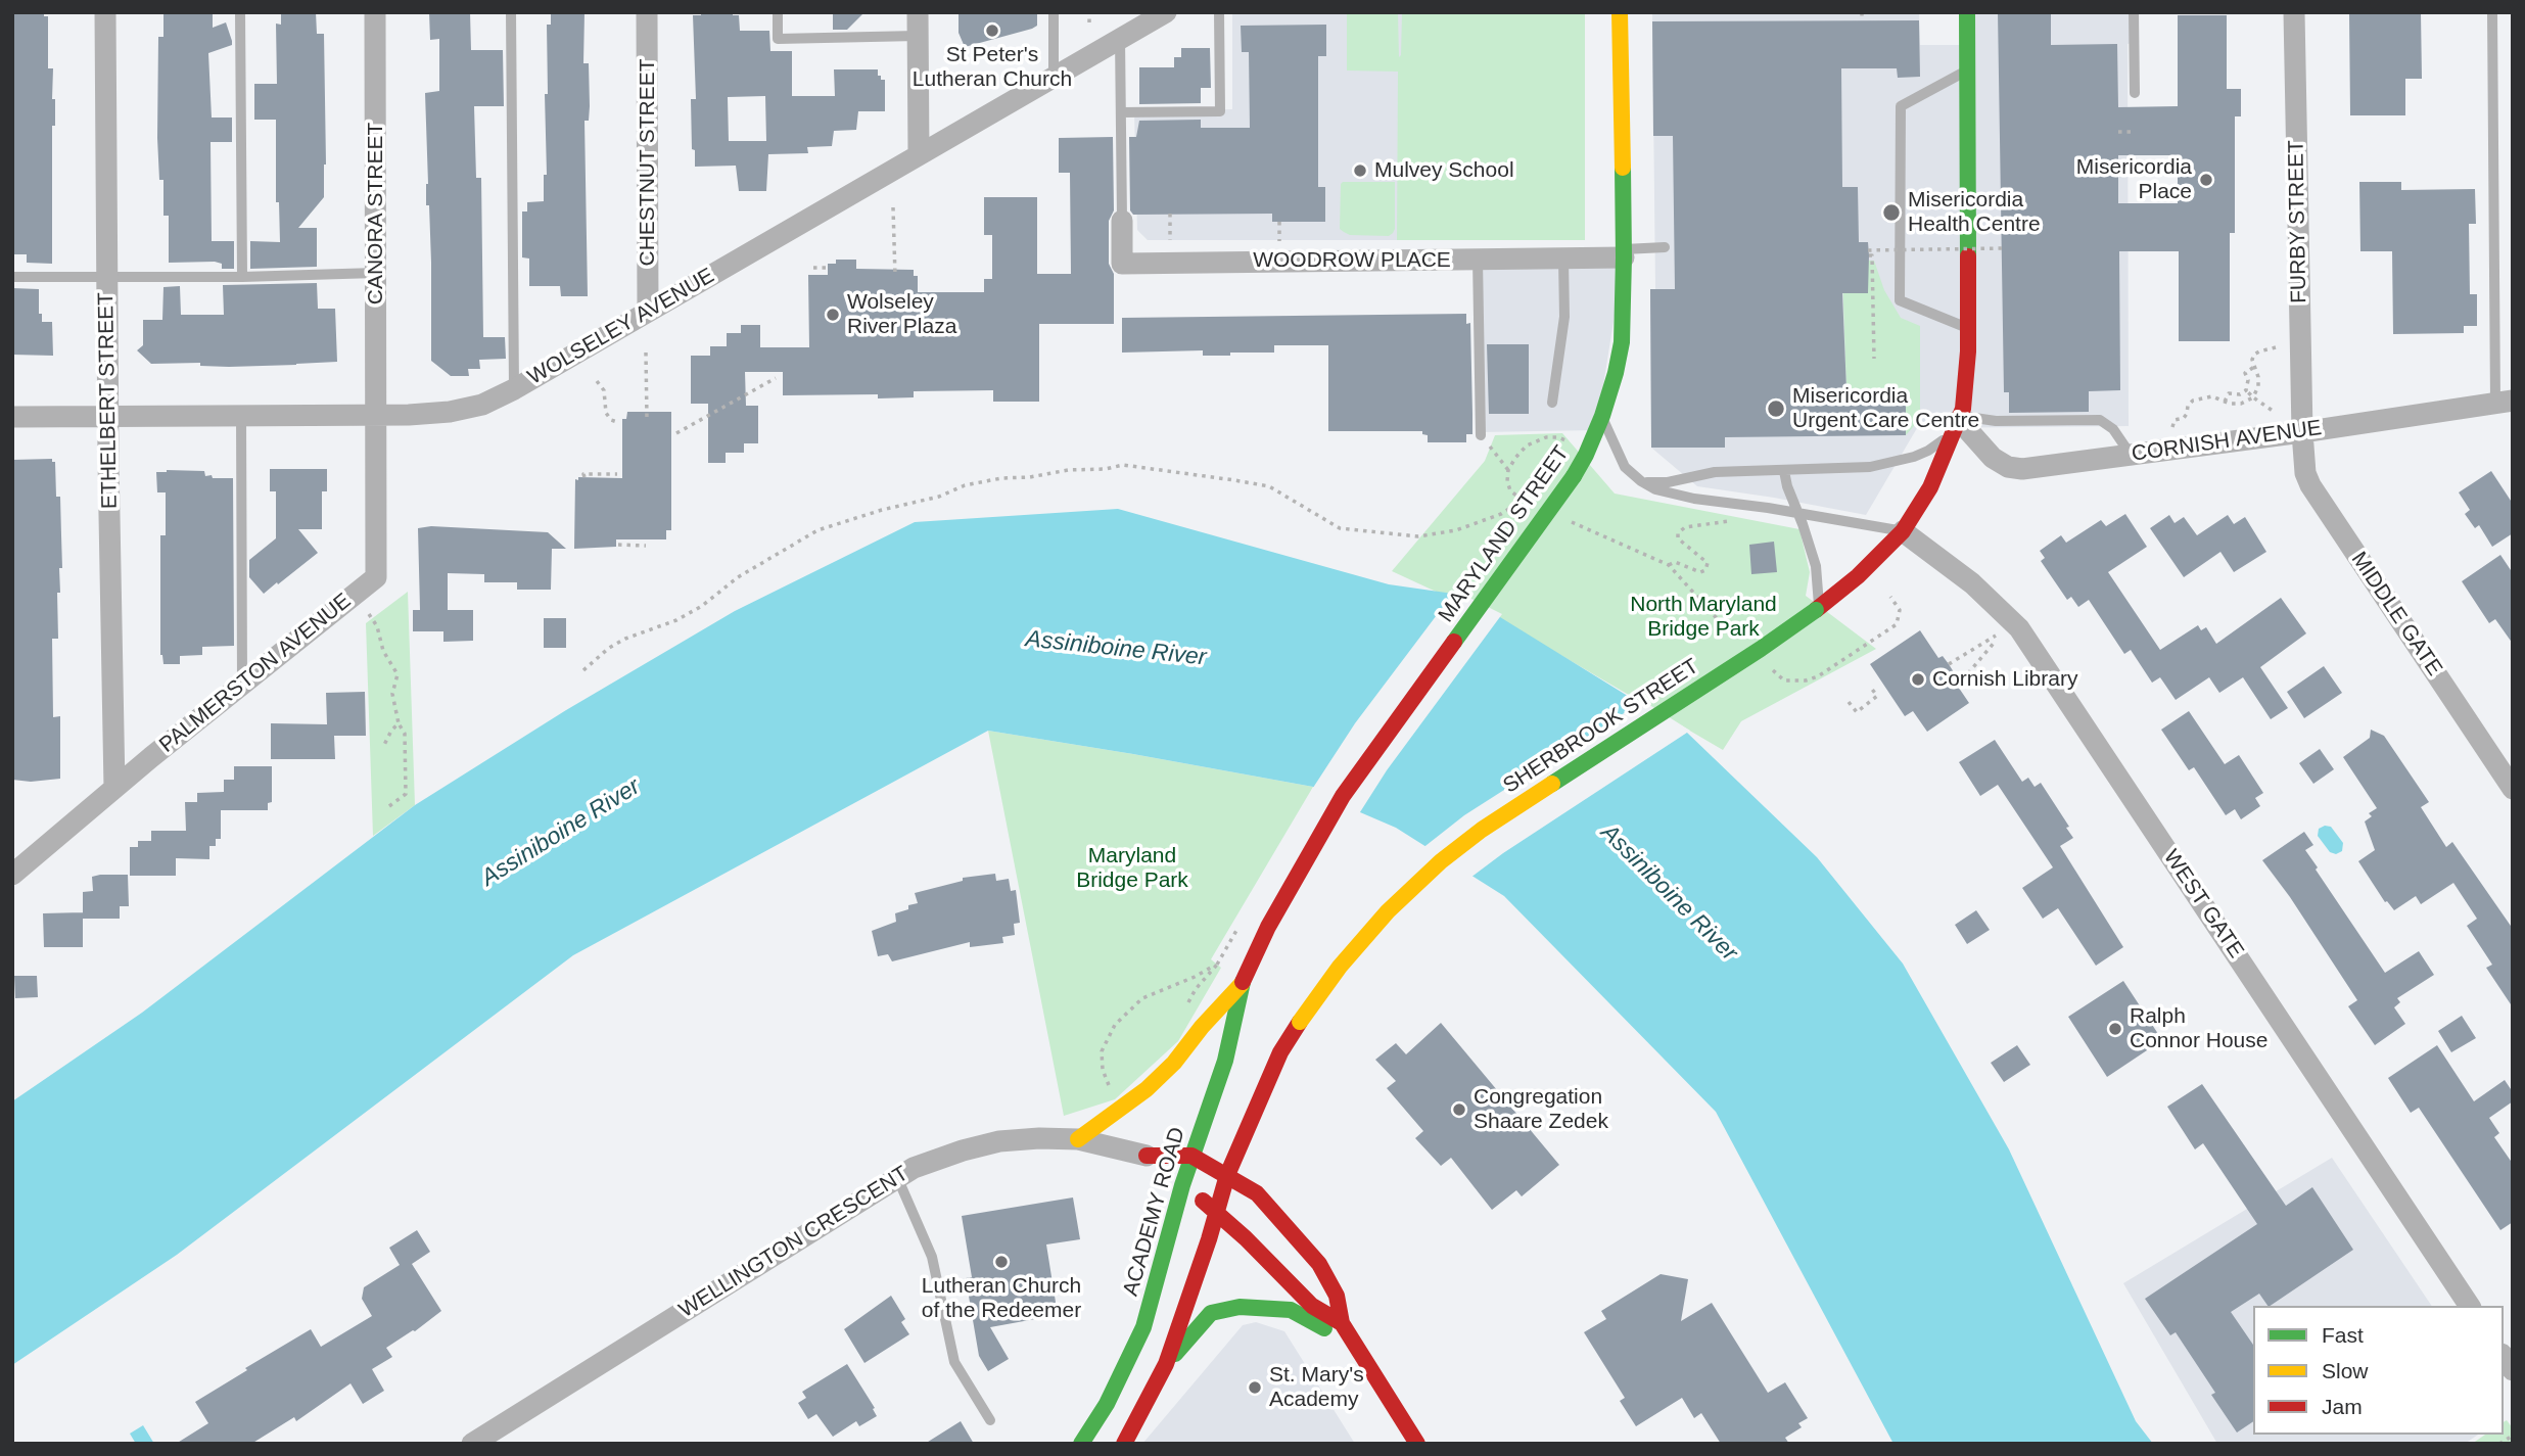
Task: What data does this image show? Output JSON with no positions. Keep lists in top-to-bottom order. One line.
{"streets":{"main road":["MARYLAND STREET","SHERBROOK STREET","ACADEMY ROAD","WELLINGTON CRESCENT"],"street":["CHESTNUT STREET","CANORA STREET","FURBY STREET","WOODROW PLACE","WOLSELEY AVENUE","ETHELBERT STREET","CORNISH AVENUE","MIDDLE GATE","PALMERSTON AVENUE","WEST GATE"]},"crossings":[["CHESTNUT STREET","WOLSELEY AVENUE"],["CANORA STREET","WOLSELEY AVENUE"],["CANORA STREET","PALMERSTON AVENUE"],["FURBY STREET","CORNISH AVENUE"],["FURBY STREET","MIDDLE GATE"],["WOODROW PLACE","MARYLAND STREET"],["WOLSELEY AVENUE","ETHELBERT STREET"],["WOLSELEY AVENUE","PALMERSTON AVENUE"],["ETHELBERT STREET","PALMERSTON AVENUE"],["CORNISH AVENUE","MIDDLE GATE"],["CORNISH AVENUE","SHERBROOK STREET"],["MARYLAND STREET","ACADEMY ROAD"],["SHERBROOK STREET","WEST GATE"],["SHERBROOK STREET","WELLINGTON CRESCENT"],["ACADEMY ROAD","WELLINGTON CRESCENT"]],"water":["Assiniboine River"],"parks":["North Maryland Bridge Park","Maryland Bridge Park"],"places":["St Peter's Lutheran Church","Mulvey School","Misericordia Place","Misericordia Health Centre","Wolseley River Plaza","Misericordia Urgent Care Centre","Cornish Library","Ralph Connor House","Congregation Shaare Zedek","Lutheran Church of the Redeemer","St. Mary's Academy"],"legend":["Fast","Slow","Jam"]}
